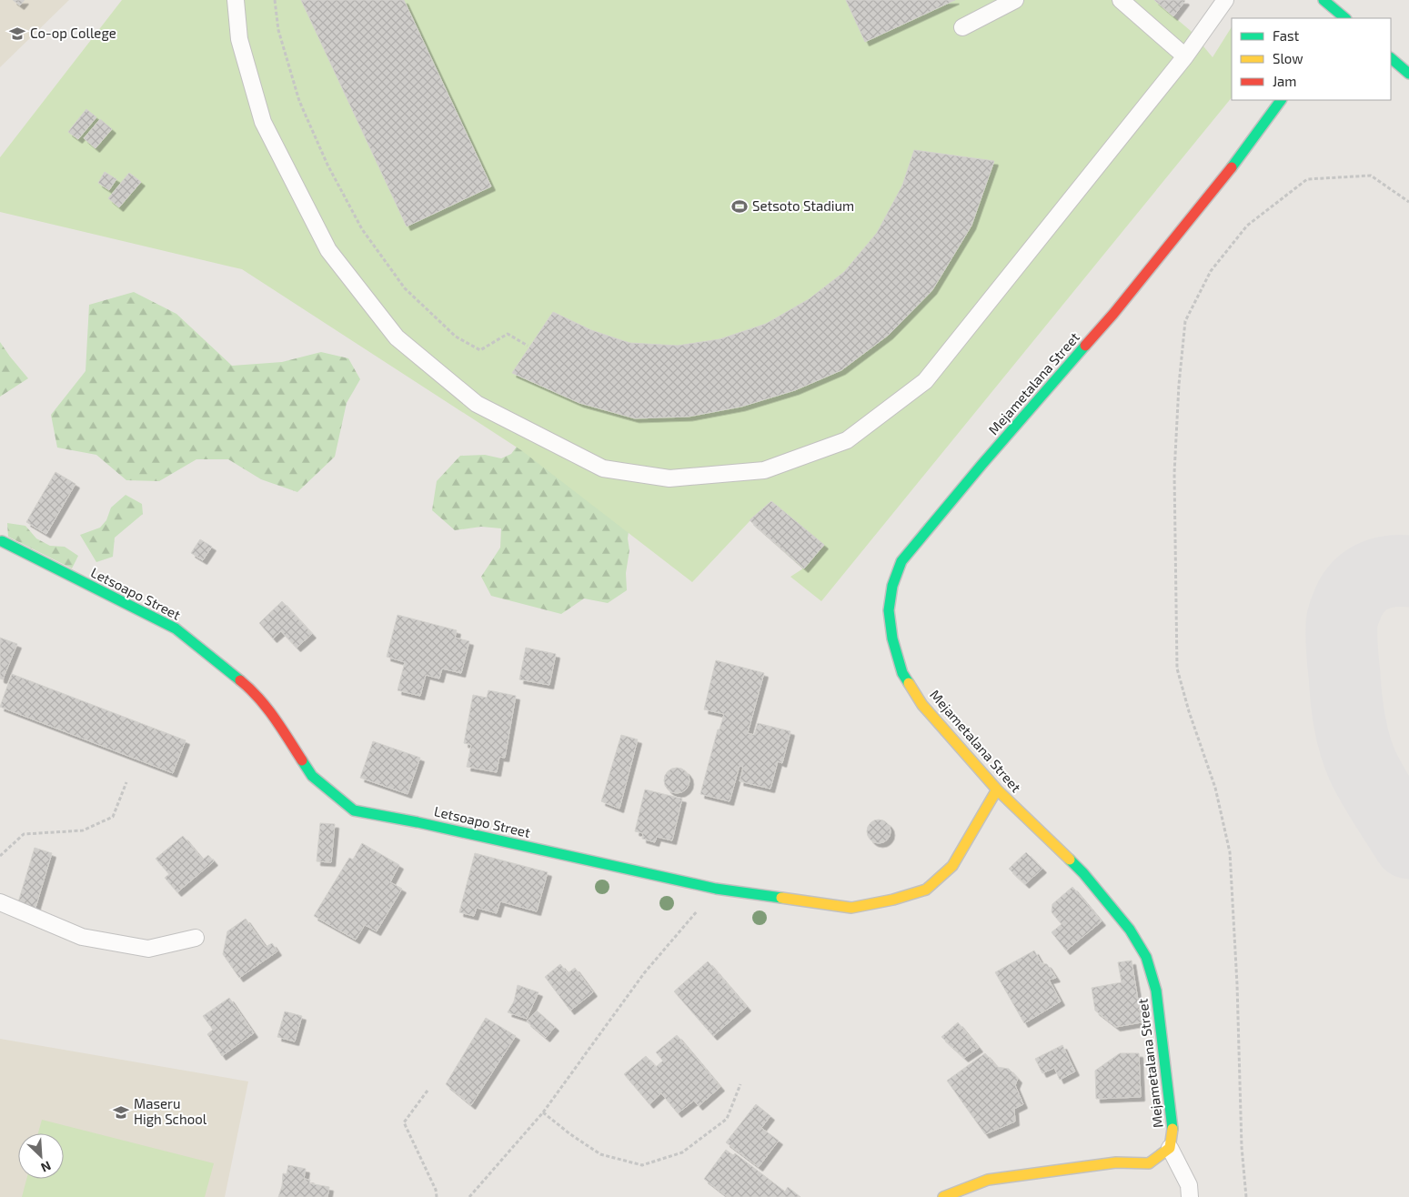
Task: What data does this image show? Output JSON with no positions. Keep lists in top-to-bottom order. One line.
{"streets":{"street":["Mejametalana Street","Letsoapo Street"]},"crossings":[["Mejametalana Street","Letsoapo Street"]],"places":{"school or university":["Co-op College","Maseru High School"],"sports":["Setsoto Stadium"]},"legend":["Fast","Slow","Jam"],"north":"bottom right"}
